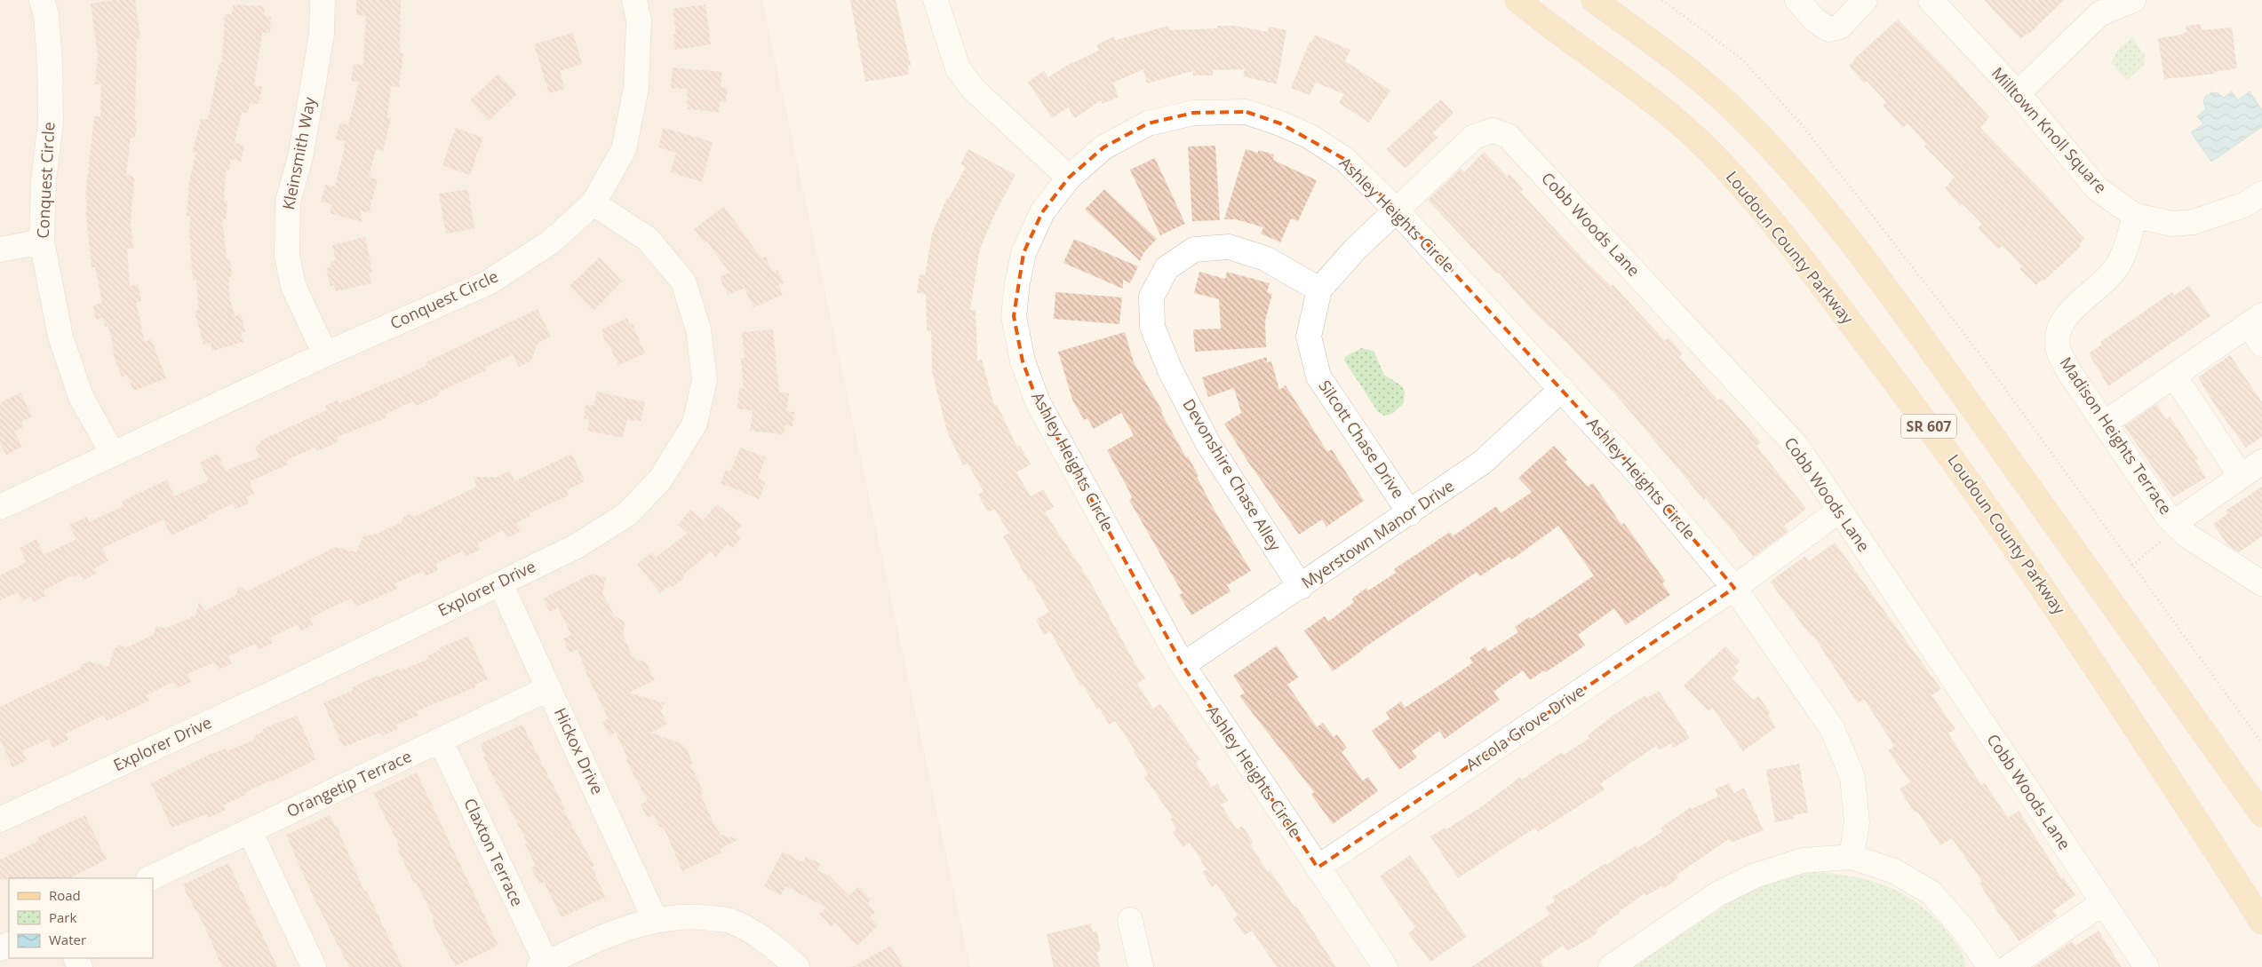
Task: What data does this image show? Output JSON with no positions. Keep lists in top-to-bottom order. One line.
{"streets":{"main road":["Loudoun County Parkway","SR 607"],"street":["Milltown Knoll Square","Kleinsmith Way","Conquest Circle","Ashley Heights Circle","Cobb Woods Lane","Madison Heights Terrace","Silcott Chase Drive","Devonshire Chase Alley","Myerstown Manor Drive","Explorer Drive","Arcola Grove Drive","Hickox Drive","Orangetip Terrace","Claxton Terrace"]},"crossings":[["Milltown Knoll Square","Madison Heights Terrace"],["Kleinsmith Way","Conquest Circle"],["Conquest Circle","Explorer Drive"],["Ashley Heights Circle","Cobb Woods Lane"],["Ashley Heights Circle","Silcott Chase Drive"],["Ashley Heights Circle","Myerstown Manor Drive"],["Ashley Heights Circle","Arcola Grove Drive"],["Cobb Woods Lane","Silcott Chase Drive"],["Cobb Woods Lane","Arcola Grove Drive"],["Silcott Chase Drive","Devonshire Chase Alley"],["Silcott Chase Drive","Myerstown Manor Drive"],["Devonshire Chase Alley","Myerstown Manor Drive"],["Explorer Drive","Hickox Drive"],["Hickox Drive","Orangetip Terrace"],["Orangetip Terrace","Claxton Terrace"]],"legend":["Road","Park","Water"]}
